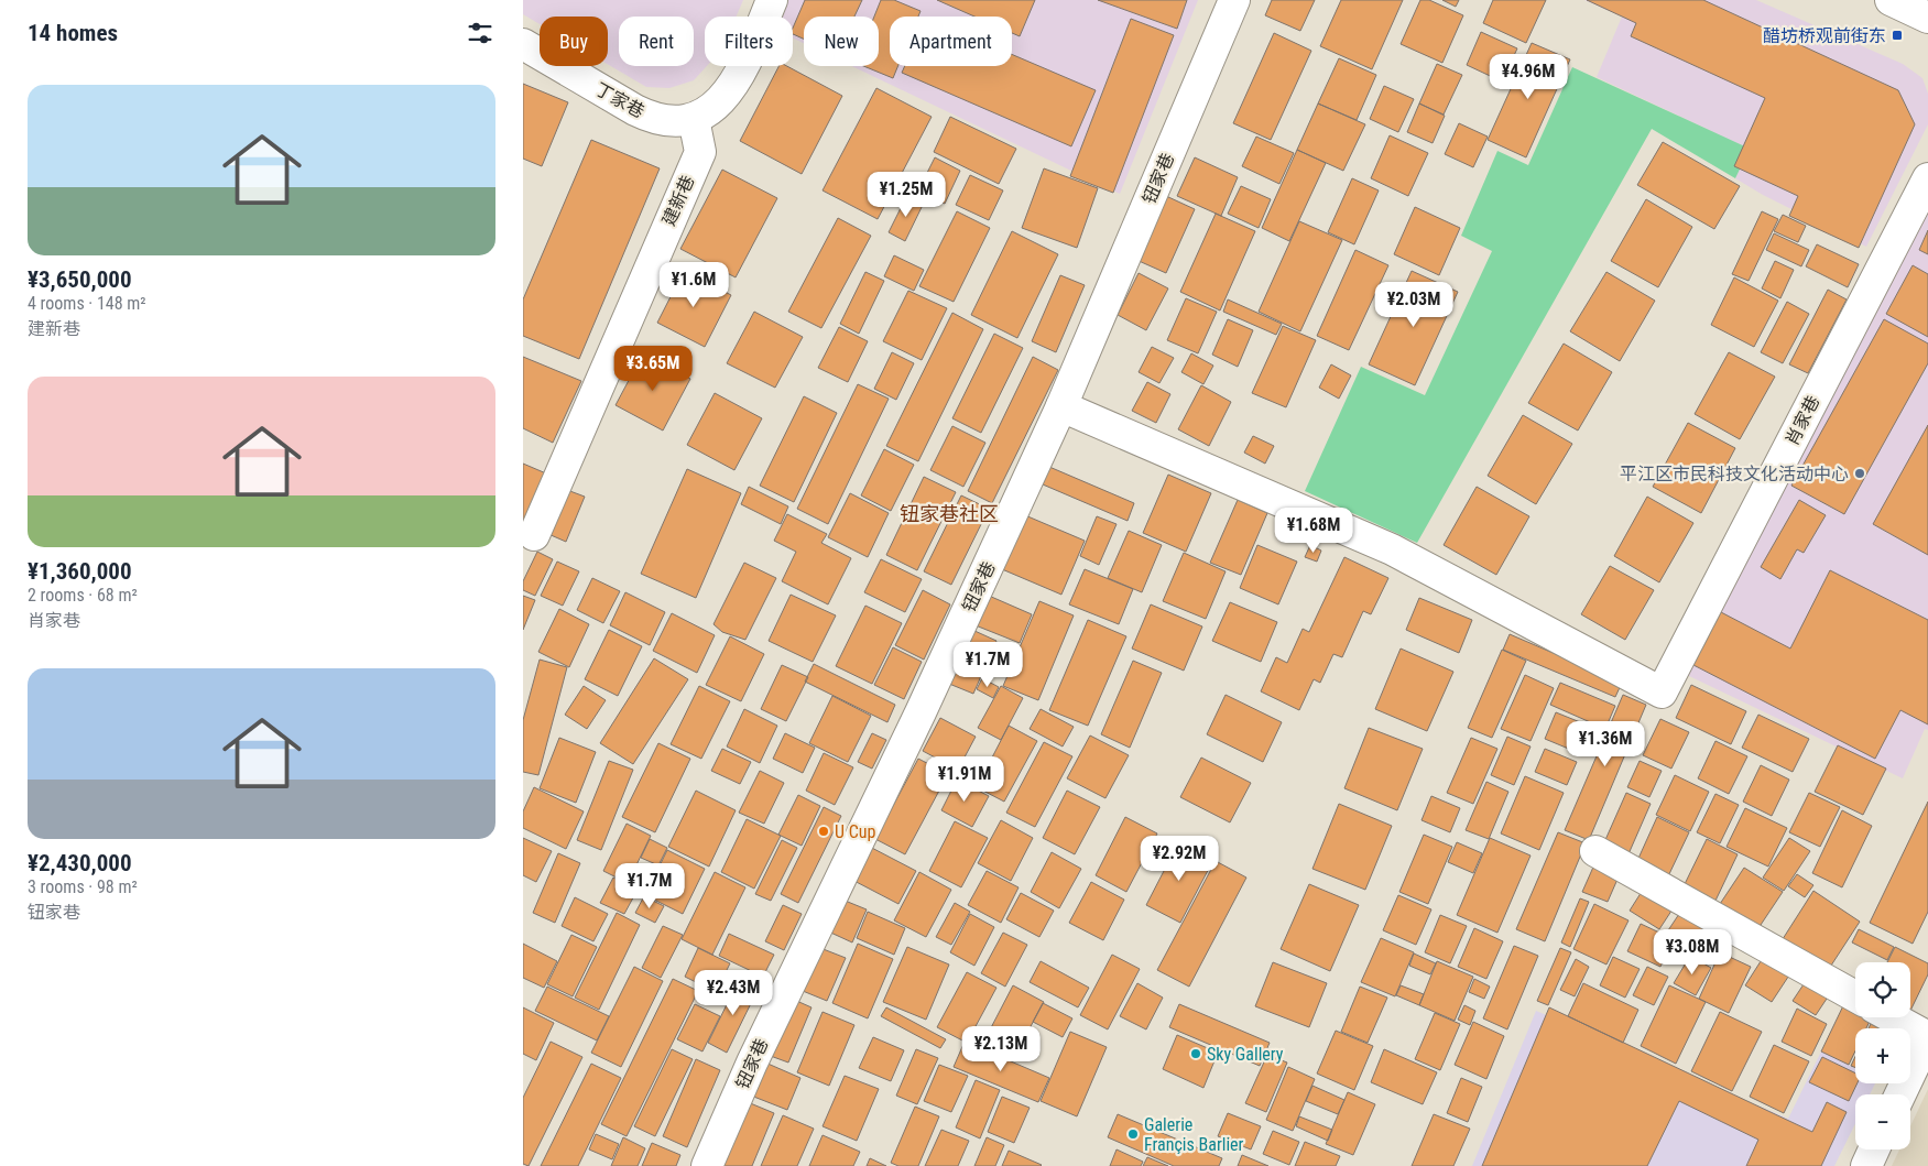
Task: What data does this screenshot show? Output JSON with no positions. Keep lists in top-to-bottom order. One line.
{"streets":{"street":["丁家巷","钮家巷","建新巷","肖家巷"]},"crossings":[["丁家巷","建新巷"],["钮家巷","肖家巷"]],"districts":["钮家巷社区"],"places":{"transit":["醋坊桥观前街东"],"other":["平江区市民科技文化活动中心","U Cup","Sky Gallery","Galerie Françis Barlier"]},"page":{"heading":"14 homes","chip":["Buy","Rent","Filters","New","Apartment"],"price":["¥4.96M","¥1.25M","¥1.6M","¥2.03M","¥3.65M","¥1.68M","¥1.7M","¥1.36M","¥1.91M","¥2.92M","¥1.7M","¥3.08M","¥2.43M","¥2.13M"],"list":[{"name":"¥3,650,000","note":"4 rooms · 148 m² · 建新巷"},{"name":"¥1,360,000","note":"2 rooms · 68 m² · 肖家巷"},{"name":"¥2,430,000","note":"3 rooms · 98 m² · 钮家巷"}],"map_buttons":["+","−"]}}
